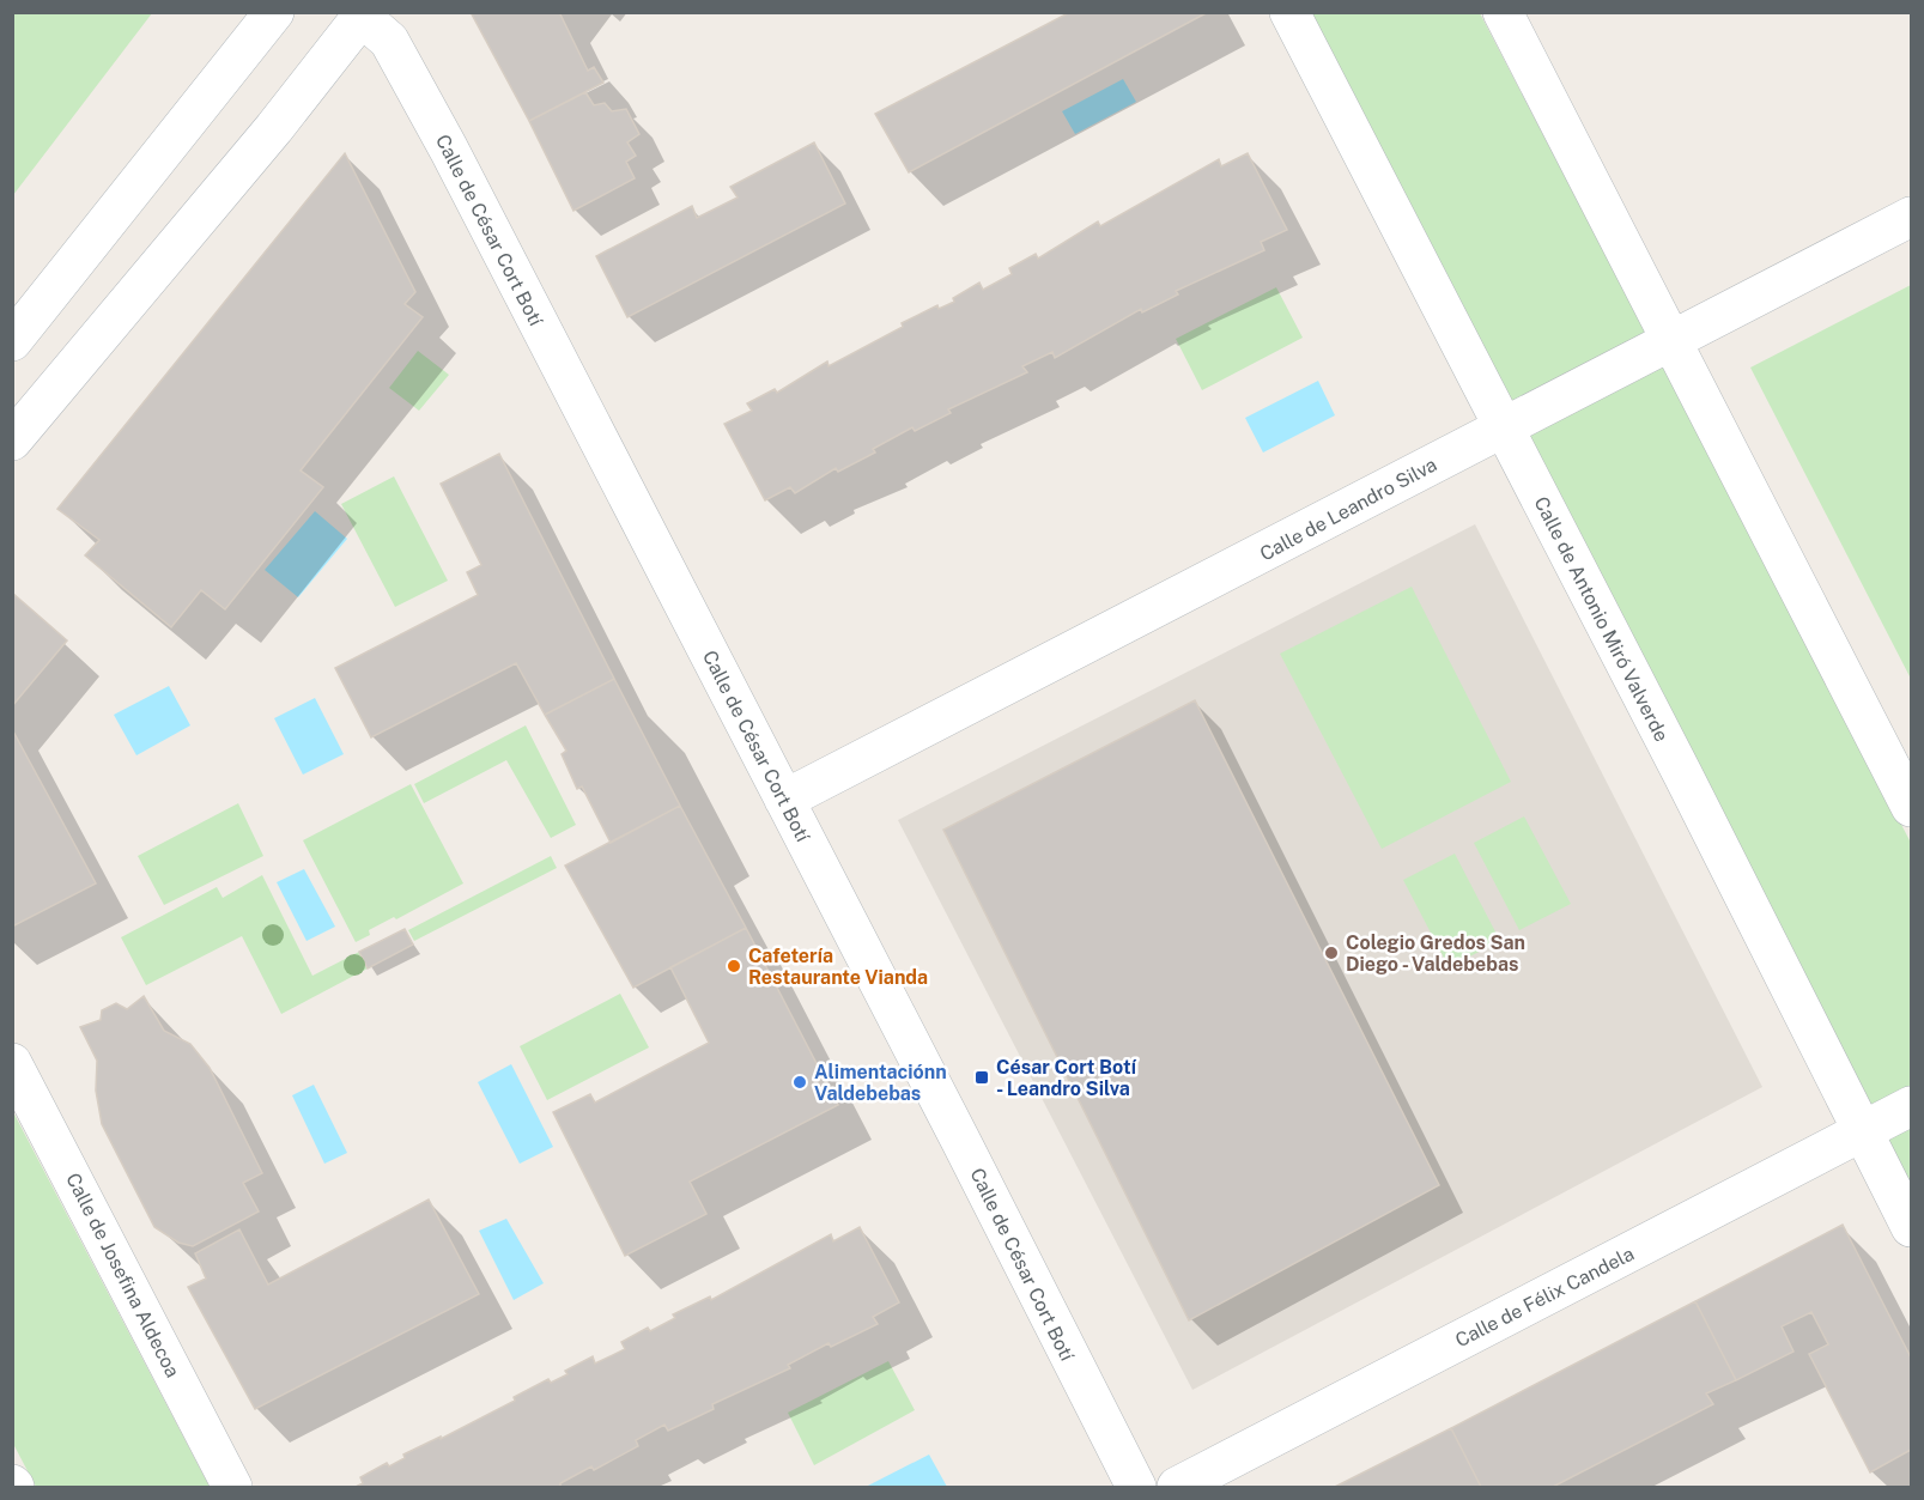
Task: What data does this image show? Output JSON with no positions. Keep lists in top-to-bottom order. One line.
{"streets":{"street":["Calle de César Cort Botí","Calle de Leandro Silva","Calle de Antonio Miró Valverde","Calle de Josefina Aldecoa","Calle de Félix Candela"]},"crossings":[["Calle de César Cort Botí","Calle de Leandro Silva"],["Calle de Leandro Silva","Calle de Antonio Miró Valverde"],["Calle de Antonio Miró Valverde","Calle de Félix Candela"]],"places":{"other":["Colegio Gredos San Diego - Valdebebas","Cafetería Restaurante Vianda","Alimentaciónn Valdebebas"],"transit":["César Cort Botí - Leandro Silva"]}}
